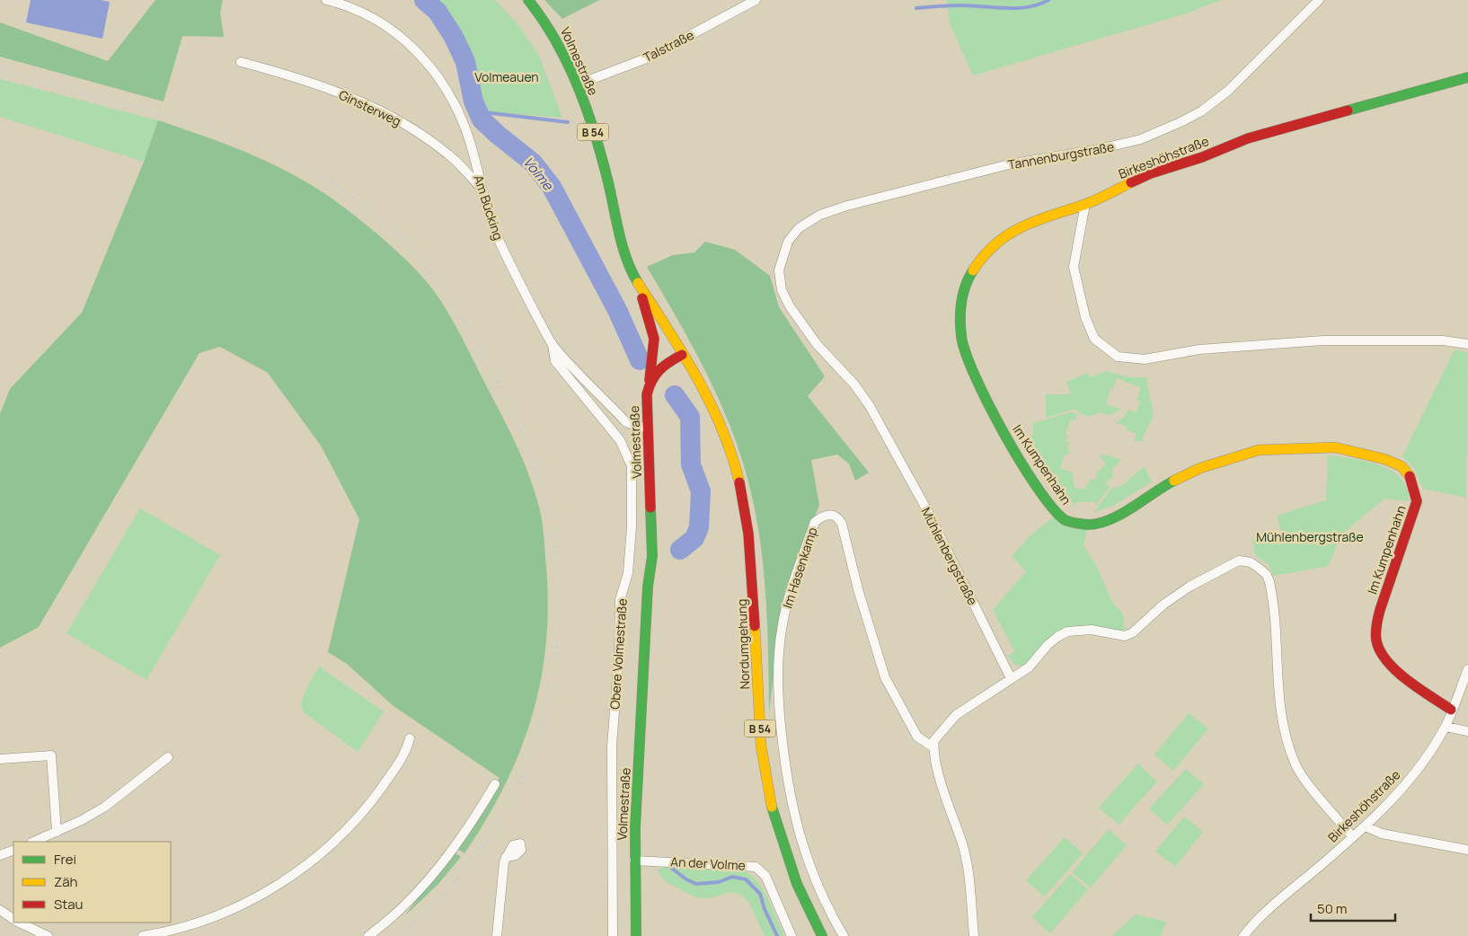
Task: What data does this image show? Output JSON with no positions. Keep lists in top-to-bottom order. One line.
{"streets":{"main road":["Volmestraße","B 54","Birkeshöhstraße","Im Kumpenhahn","Nordumgehung"],"street":["Talstraße","Ginsterweg","Tannenburgstraße","Am Bücking","Mühlenbergstraße","Im Hasenkamp","Obere Volmestraße","An der Volme"]},"crossings":[["Talstraße","Volmestraße"],["Volmestraße","Am Bücking"],["Volmestraße","Nordumgehung"],["Volmestraße","An der Volme"],["Ginsterweg","Am Bücking"],["Tannenburgstraße","Mühlenbergstraße"],["Birkeshöhstraße","Im Kumpenhahn"],["Am Bücking","Obere Volmestraße"]],"water":["Volme"],"parks":["Volmeauen","Mühlenbergstraße"],"legend":["Frei","Zäh","Stau"],"scale_bar":"50 m"}
